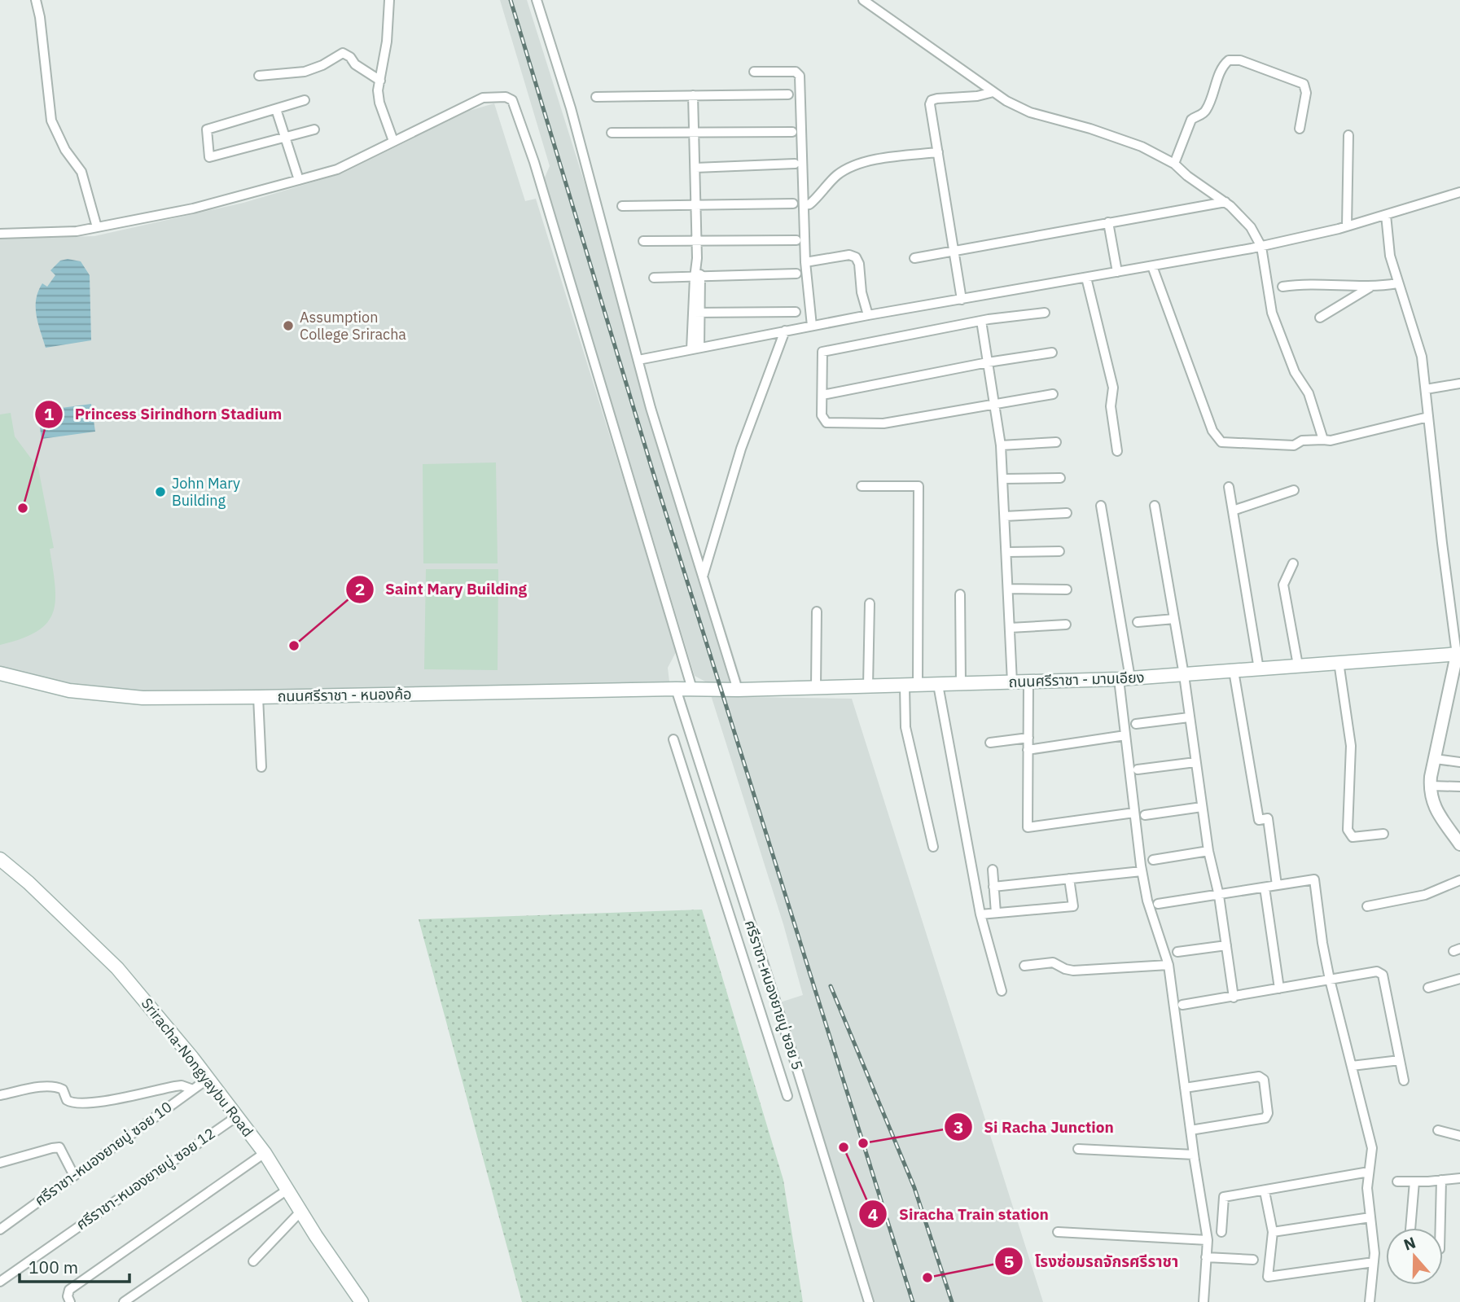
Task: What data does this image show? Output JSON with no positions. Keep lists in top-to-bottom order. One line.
{"streets":{"main road":["ถนนศรีราชา - มาบเอียง","ถนนศรีราชา - หนองค้อ","Sriracha-Nongyaybu Road"],"street":["ศรีราชา-หนองยายบู่ ซอย 5","ศรีราชา-หนองยายบู่ ซอย 10","ศรีราชา-หนองยายบู่ ซอย 12"]},"crossings":[["ถนนศรีราชา - มาบเอียง","ถนนศรีราชา - หนองค้อ"],["ถนนศรีราชา - หนองค้อ","ศรีราชา-หนองยายบู่ ซอย 5"],["Sriracha-Nongyaybu Road","ศรีราชา-หนองยายบู่ ซอย 10"],["Sriracha-Nongyaybu Road","ศรีราชา-หนองยายบู่ ซอย 12"]],"places":["Assumption College Sriracha","John Mary Building","Princess Sirindhorn Stadium","Saint Mary Building","Si Racha Junction","Siracha Train station","โรงซ่อมรถจักรศรีราชา"],"scale_bar":"100 m","north":"top"}
